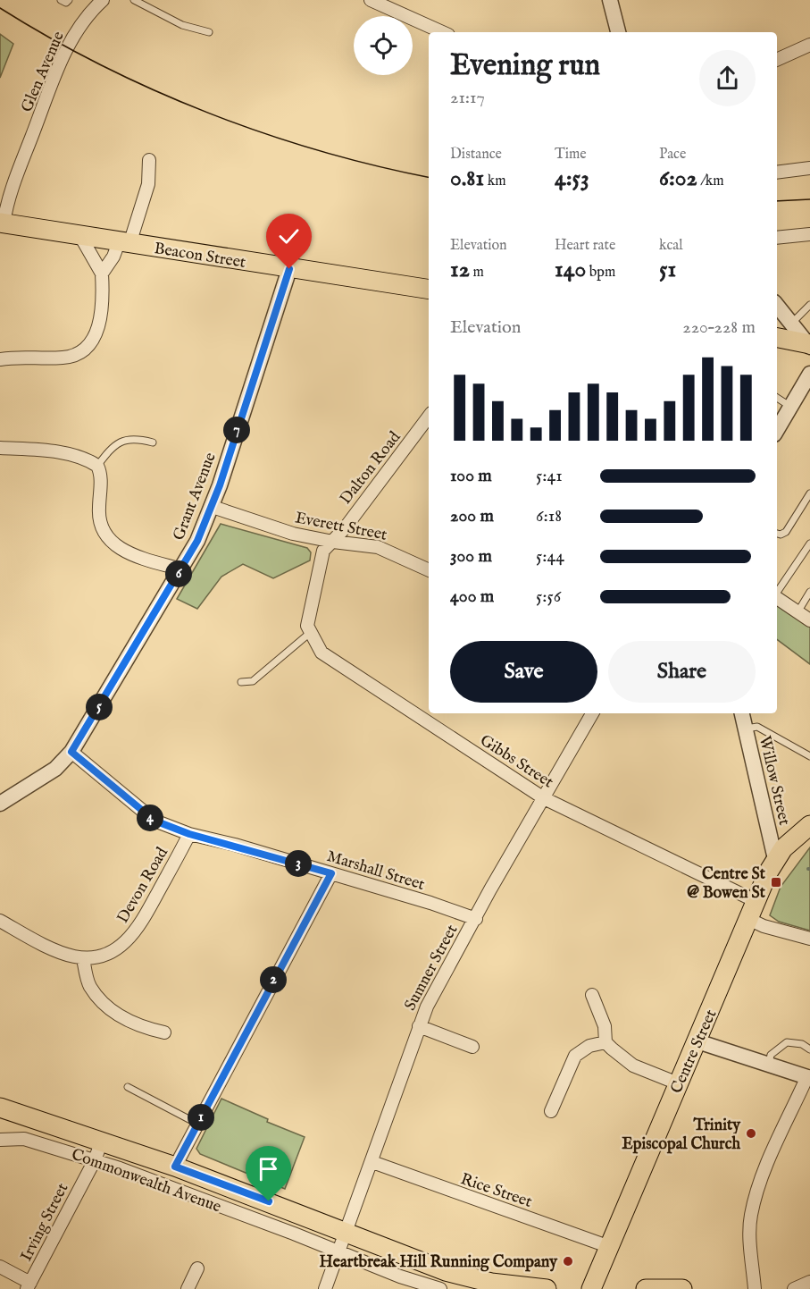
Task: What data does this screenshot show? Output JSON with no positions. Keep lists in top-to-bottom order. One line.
{"streets":{"main road":["Beacon Street","Centre Street","Commonwealth Avenue"],"street":["Glen Avenue","Dalton Road","Grant Avenue","Everett Street","Gibbs Street","Willow Street","Marshall Street","Devon Road","Sumner Street","Rice Street","Irving Street"]},"crossings":[["Glen Avenue","Beacon Street"],["Beacon Street","Grant Avenue"],["Dalton Road","Everett Street"],["Grant Avenue","Everett Street"],["Grant Avenue","Marshall Street"],["Gibbs Street","Sumner Street"],["Gibbs Street","Centre Street"],["Willow Street","Centre Street"],["Marshall Street","Devon Road"],["Marshall Street","Sumner Street"],["Sumner Street","Commonwealth Avenue"],["Sumner Street","Rice Street"],["Centre Street","Rice Street"],["Commonwealth Avenue","Irving Street"]],"places":{"transit":["Centre St @ Bowen St"],"other":["Trinity Episcopal Church","Heartbreak Hill Running Company"]},"page":{"heading":["Evening run","21:17"],"stats":[["Distance","0.81 km"],["Time","4:53"],["Pace","6:02 /km"],["Elevation","12 m"],["Heart rate","140 bpm"],["kcal","51"]],"chart":["Elevation","220–228 m"],"pins":["7","6","5","4","3","2","1"],"list":[{"name":"100 m","note":"5:41"},{"name":"200 m","note":"6:18"},{"name":"300 m","note":"5:44"},{"name":"400 m","note":"5:56"}],"buttons":["Save","Share"]}}
